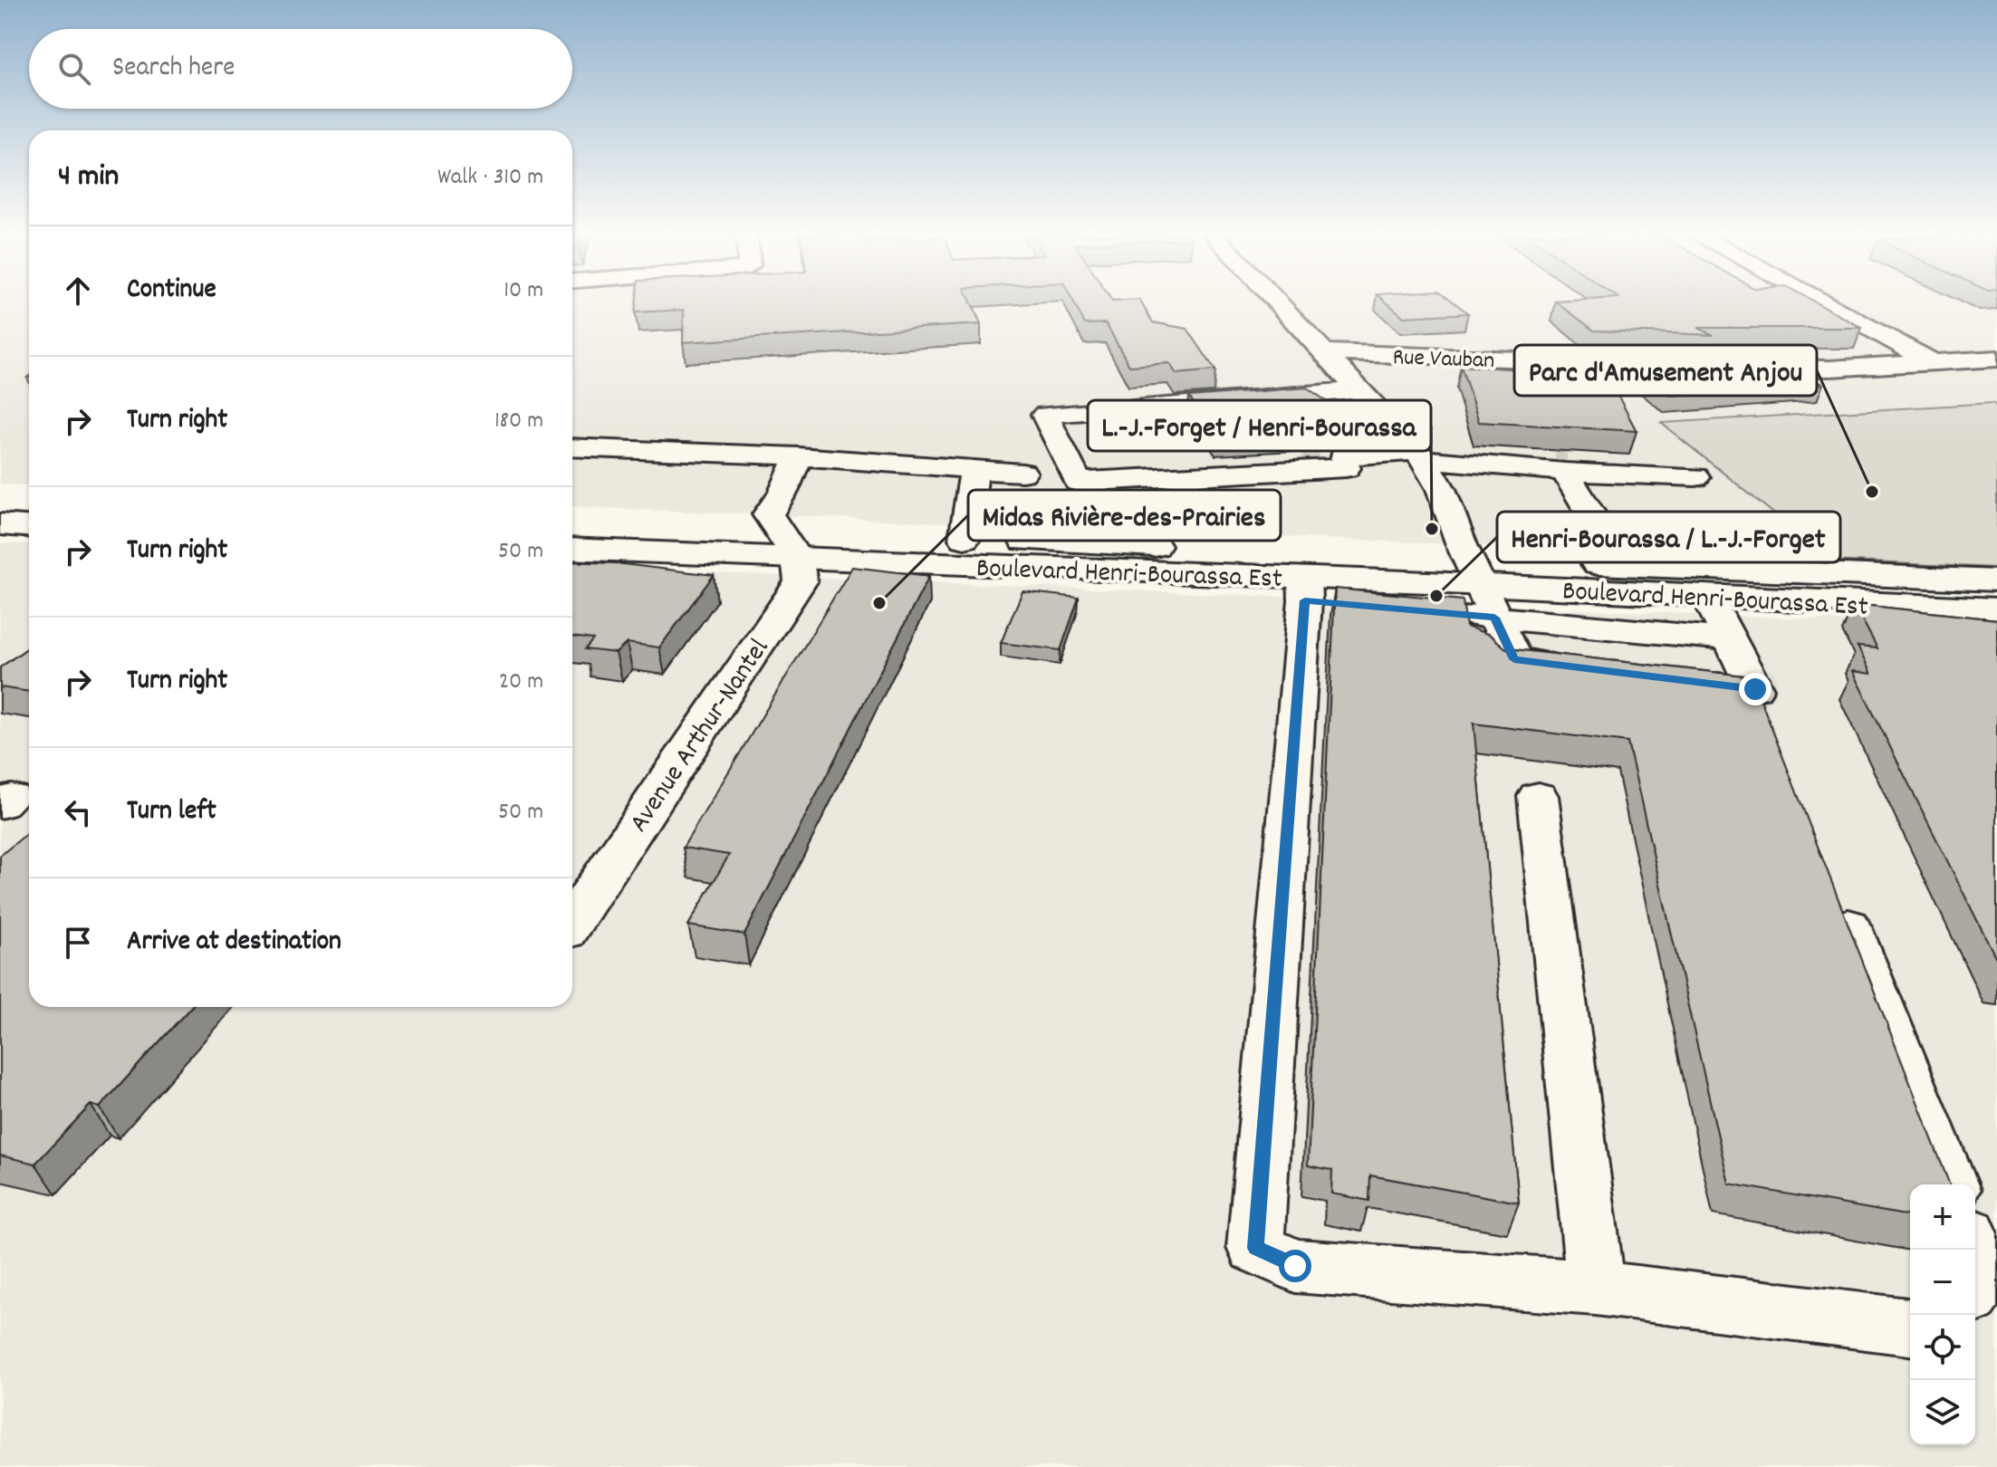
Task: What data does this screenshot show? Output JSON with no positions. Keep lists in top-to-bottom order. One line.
{"streets":{"main road":["Boulevard Henri-Bourassa Est"],"street":["Rue Vauban","Avenue Arthur-Nantel"]},"crossings":[["Boulevard Henri-Bourassa Est","Avenue Arthur-Nantel"]],"places":["Parc d'Amusement Anjou","L.-J.-Forget / Henri-Bourassa","Henri-Bourassa / L.-J.-Forget","Midas Rivière-des-Prairies"],"page":{"search":"Search here","heading":["4 min","Walk · 310 m"],"list":[["Continue","10 m"],["Turn right","180 m"],["Turn right","50 m"],["Turn right","20 m"],["Turn left","50 m"],"Arrive at destination"],"map_buttons":["+","−"]}}
